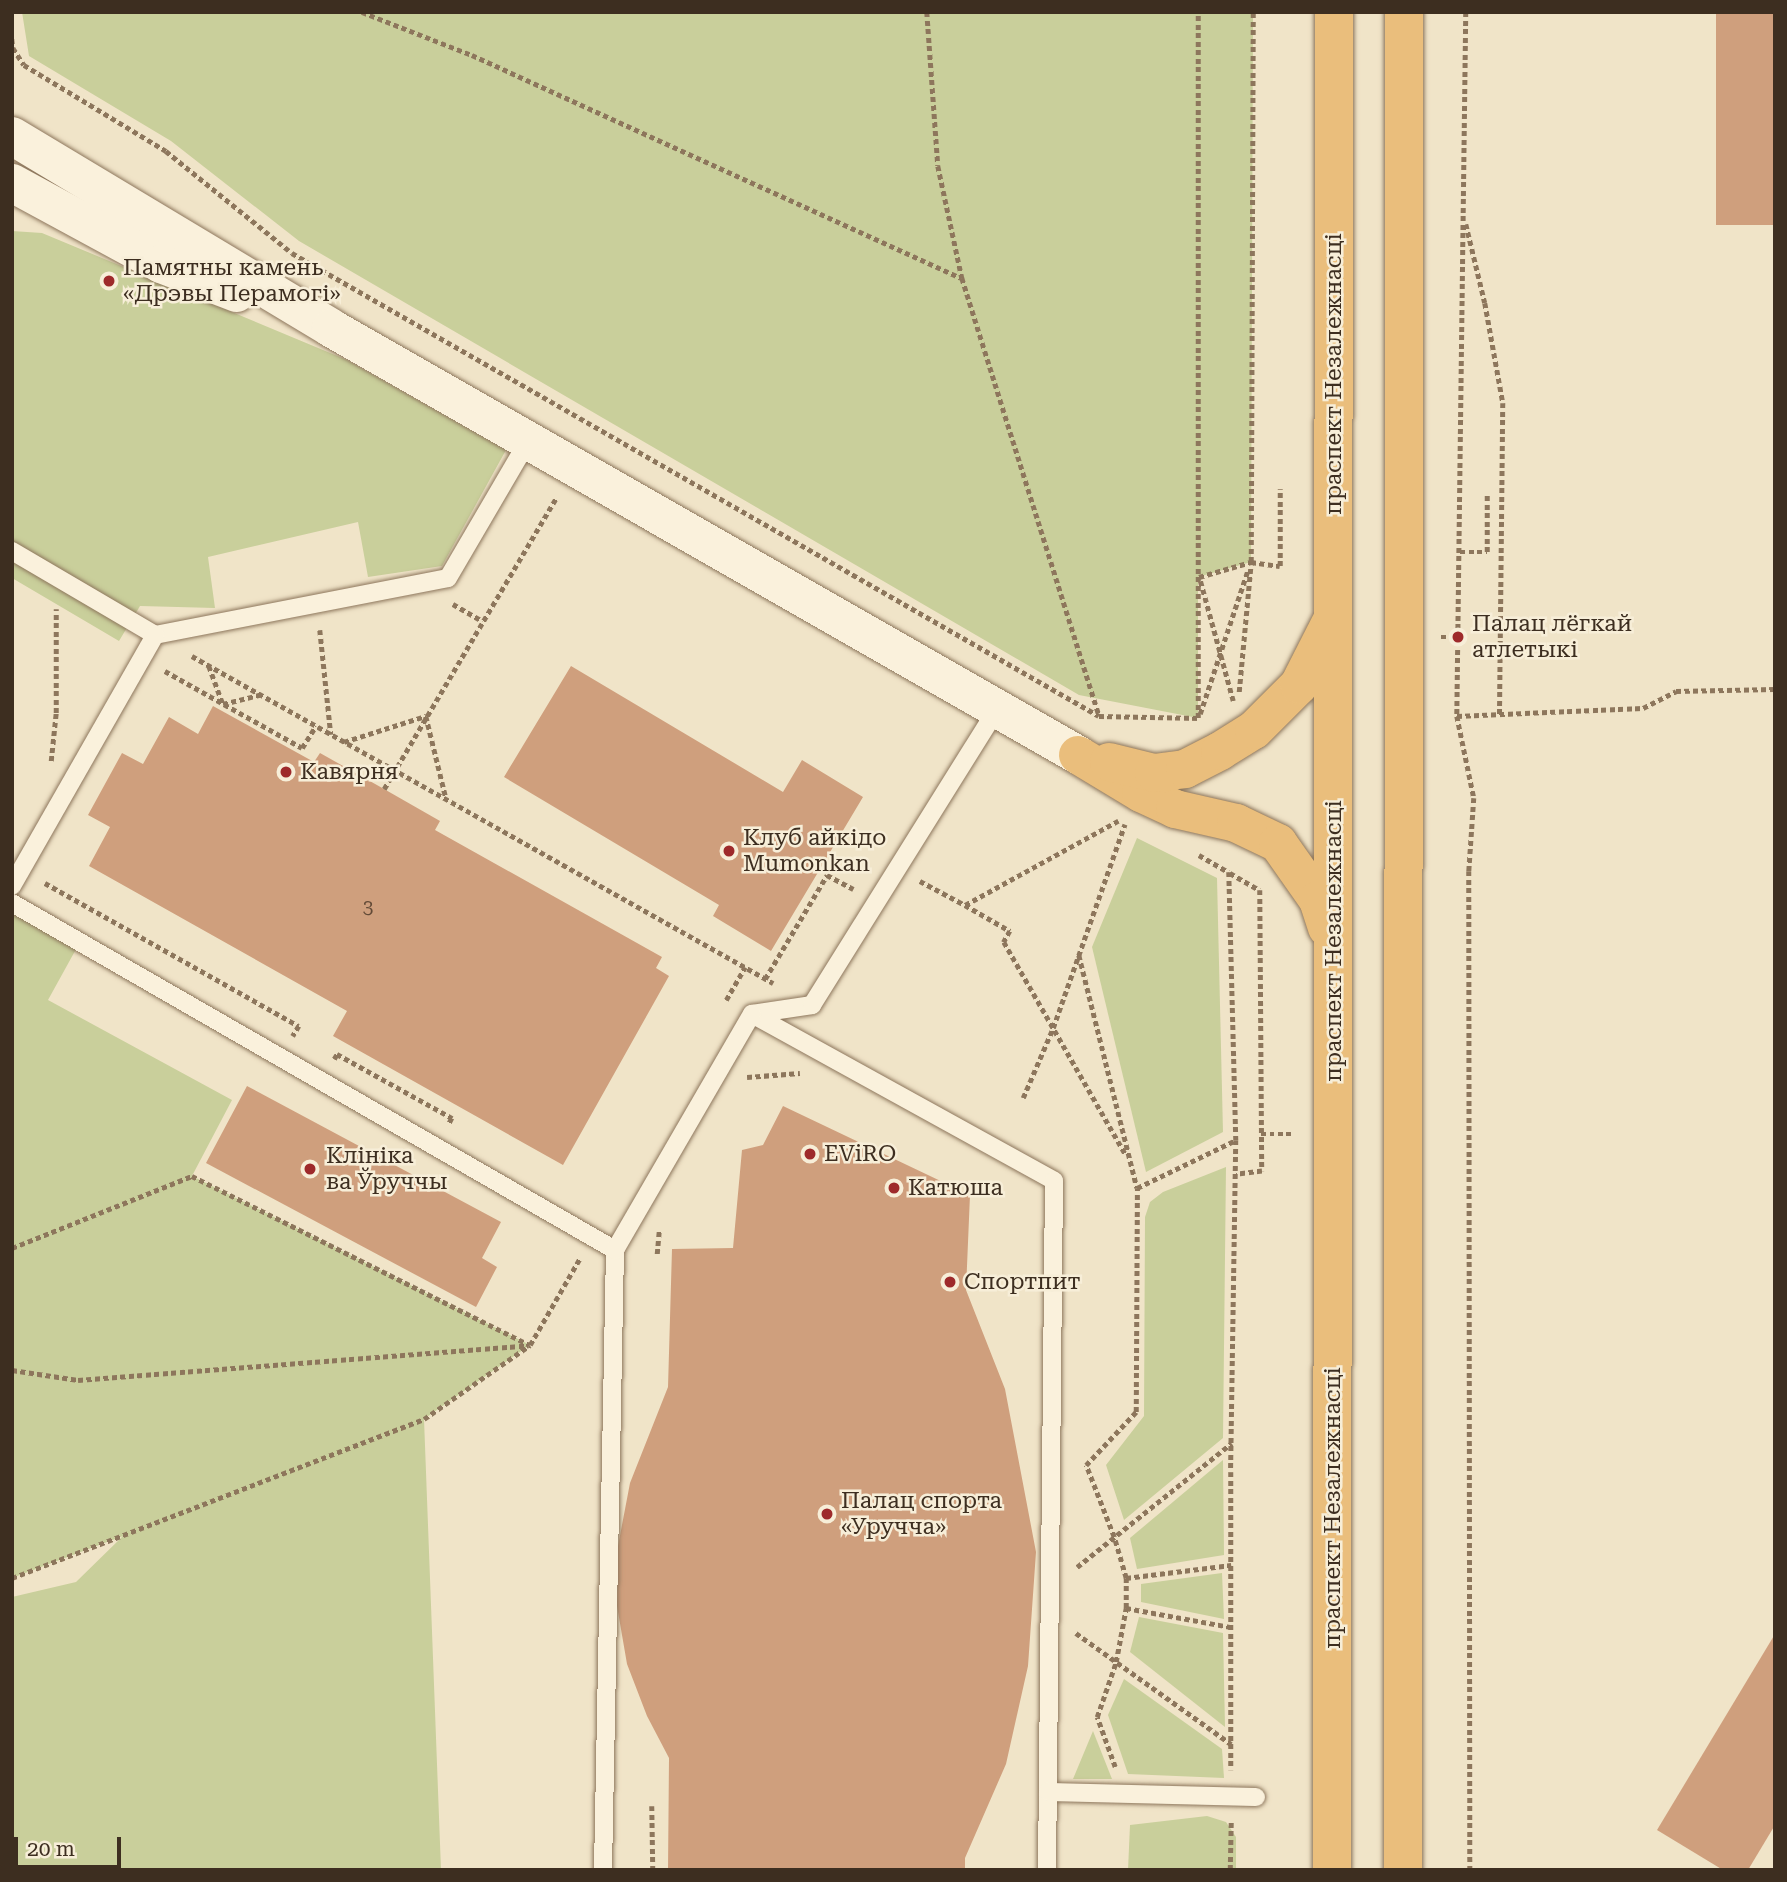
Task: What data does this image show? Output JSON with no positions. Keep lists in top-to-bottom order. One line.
{"streets":{"highway":["праспект Незалежнасці"]},"places":["Памятны камень «Дрэвы Перамогі»","Палац лёгкай атлетыкі","Кавярня","Клуб айкідо Mumonkan","EViRO","Клініка ва Ўруччы","Катюша","Спортпит","Палац спорта «Уручча»"],"house_numbers":["3"],"scale_bar":"20 m"}
